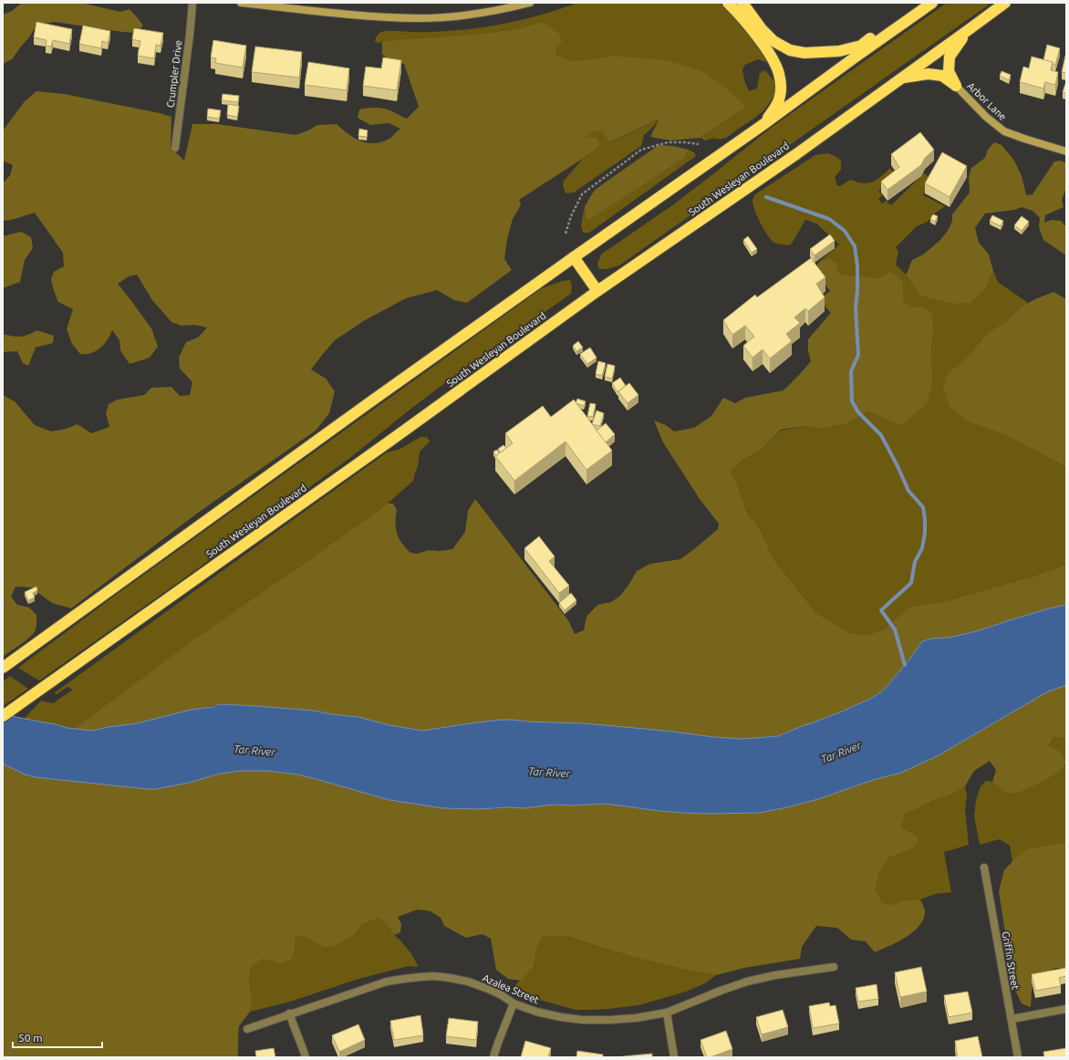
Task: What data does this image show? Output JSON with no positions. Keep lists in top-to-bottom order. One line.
{"streets":{"highway":["South Wesleyan Boulevard"],"main road":["Arbor Lane"],"street":["Crumpler Drive","Griffin Street","Azalea Street"]},"water":["Tar River"],"scale_bar":"50 m"}
